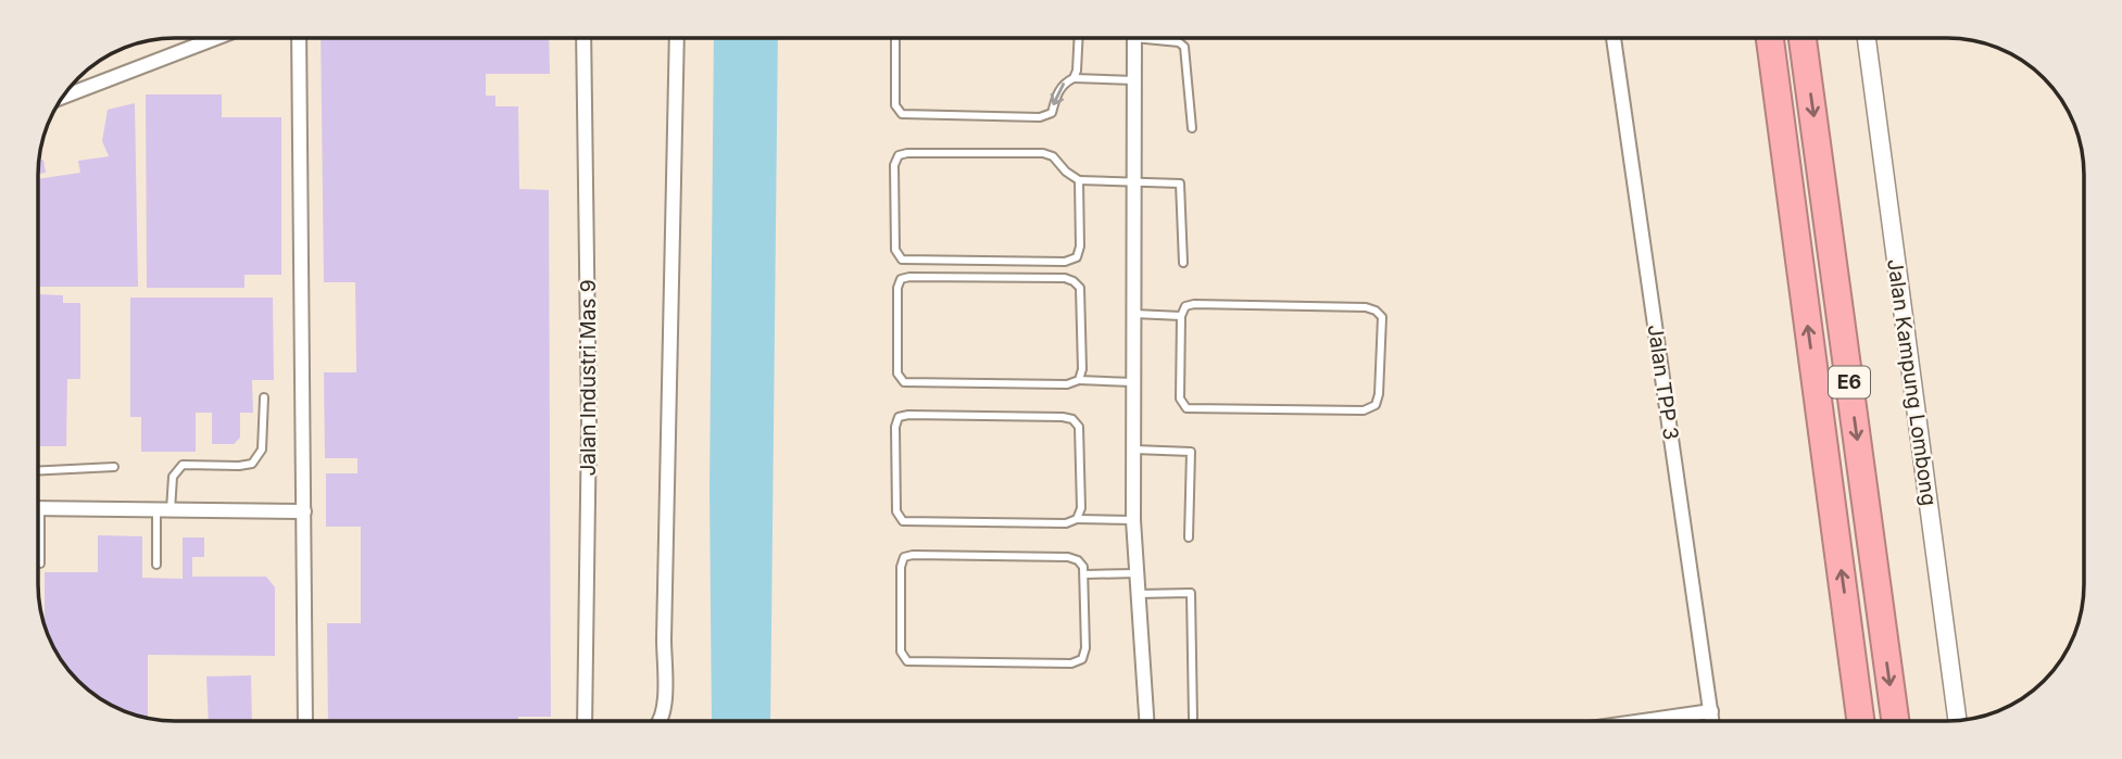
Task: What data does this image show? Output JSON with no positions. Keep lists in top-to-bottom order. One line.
{"streets":{"highway":["E6"],"street":["Jalan Industri Mas 9","Jalan TPP 3","Jalan Kampung Lombong"]}}
